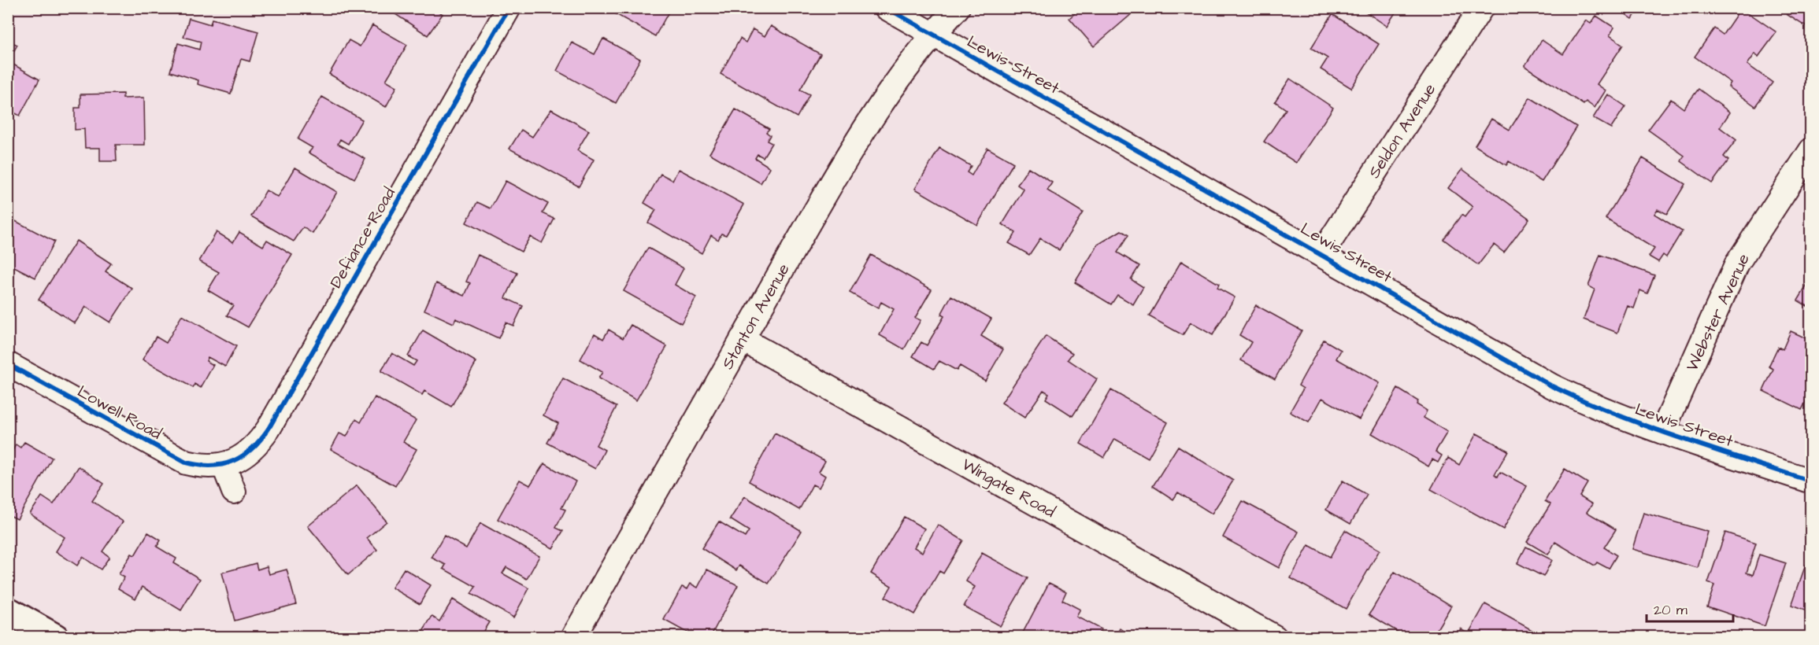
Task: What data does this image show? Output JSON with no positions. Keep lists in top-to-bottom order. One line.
{"streets":{"street":["Lewis Street","Seldon Avenue","Defiance Road","Webster Avenue","Stanton Avenue","Lowell Road","Wingate Road"]},"crossings":[["Lewis Street","Seldon Avenue"],["Lewis Street","Webster Avenue"],["Lewis Street","Stanton Avenue"],["Defiance Road","Lowell Road"],["Stanton Avenue","Wingate Road"]],"scale_bar":"20 m"}
